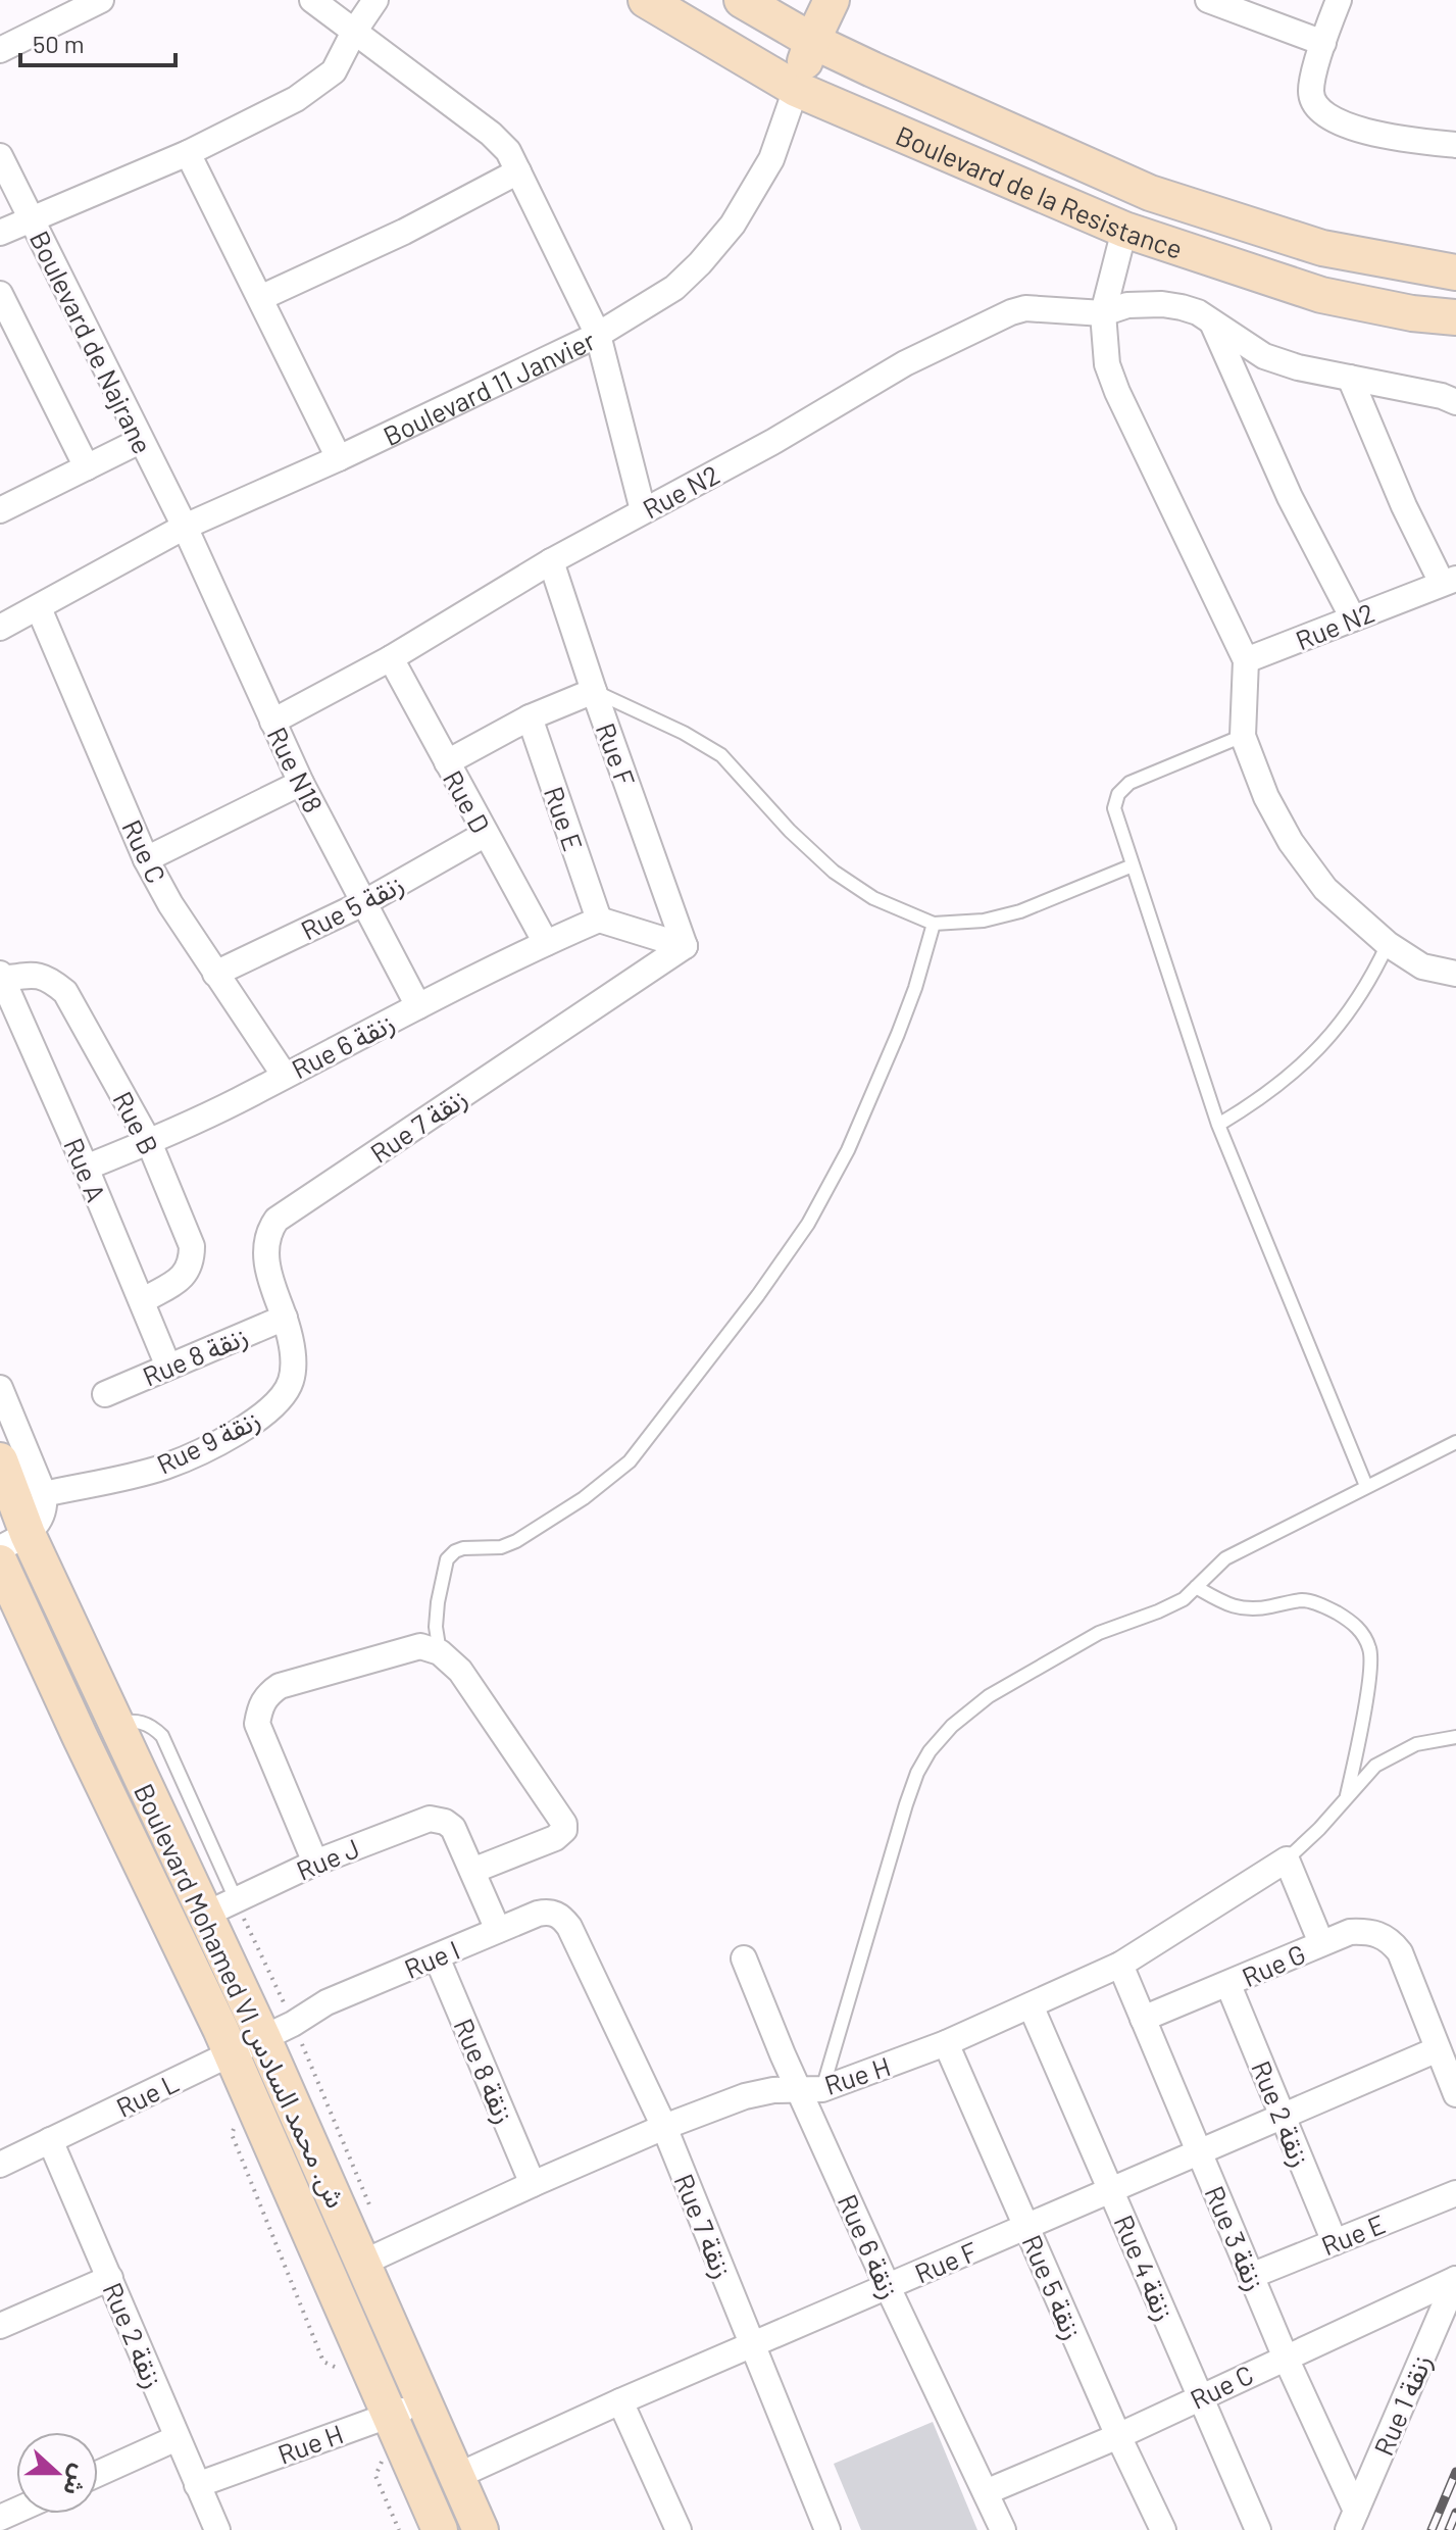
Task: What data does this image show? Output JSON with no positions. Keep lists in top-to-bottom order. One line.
{"streets":{"main road":["Boulevard de la Resistance","Boulevard 11 Janvier","Boulevard Mohamed VI ش. محمد السادس"],"street":["Boulevard de Najrane","Rue N2","Rue F","Rue N18","Rue D","Rue E","Rue C","Rue 5 زنقة","Rue 6 زنقة","Rue B","Rue 7 زنقة","Rue A","Rue 8 زنقة","Rue 9 زنقة","Rue J","Rue I","Rue G","Rue H","Rue L","Rue 2 زنقة","Rue 3 زنقة","Rue 4 زنقة","Rue 1 زنقة"]},"crossings":[["Boulevard de la Resistance","Boulevard 11 Janvier"],["Boulevard de Najrane","Boulevard 11 Janvier"],["Boulevard de Najrane","Rue N18"],["Boulevard 11 Janvier","Rue N18"],["Boulevard 11 Janvier","Rue C"],["Rue N2","Rue F"],["Rue N2","Rue N18"],["Rue N2","Rue D"],["Rue F","Rue 5 زنقة"],["Rue F","Rue 6 زنقة"],["Rue F","Rue 7 زنقة"],["Rue F","Rue G"],["Rue F","Boulevard Mohamed VI ش. محمد السادس"],["Rue F","Rue 2 زنقة"],["Rue F","Rue 3 زنقة"],["Rue F","Rue 4 زنقة"],["Rue N18","Rue 5 زنقة"],["Rue N18","Rue 6 زنقة"],["Rue D","Rue 5 زنقة"],["Rue D","Rue 6 زنقة"],["Rue E","Rue 6 زنقة"],["Rue E","Rue 2 زنقة"],["Rue E","Rue 3 زنقة"],["Rue C","Rue 5 زنقة"],["Rue C","Rue 6 زنقة"],["Rue C","Rue 3 زنقة"],["Rue C","Rue 4 زنقة"],["Rue C","Rue 1 زنقة"],["Rue 5 زنقة","Rue H"],["Rue 6 زنقة","Rue B"],["Rue 6 زنقة","Rue A"],["Rue 6 زنقة","Rue H"],["Rue B","Rue A"],["Rue 7 زنقة","Rue 8 زنقة"],["Rue 7 زنقة","Rue 9 زنقة"],["Rue 7 زنقة","Rue I"],["Rue 7 زنقة","Rue H"],["Rue A","Rue 8 زنقة"],["Rue 8 زنقة","Rue I"],["Rue 8 زنقة","Rue H"],["Rue J","Boulevard Mohamed VI ش. محمد السادس"],["Rue I","Boulevard Mohamed VI ش. محمد السادس"],["Rue I","Rue L"],["Rue G","Rue 2 زنقة"],["Rue G","Rue 3 زنقة"],["Boulevard Mohamed VI ش. محمد السادس","Rue H"],["Boulevard Mohamed VI ش. محمد السادس","Rue L"],["Rue H","Rue 2 زنقة"],["Rue H","Rue 3 زنقة"],["Rue H","Rue 4 زنقة"],["Rue L","Rue 2 زنقة"],["Rue 3 زنقة","Rue 1 زنقة"]],"scale_bar":"50 m","north":"right"}
